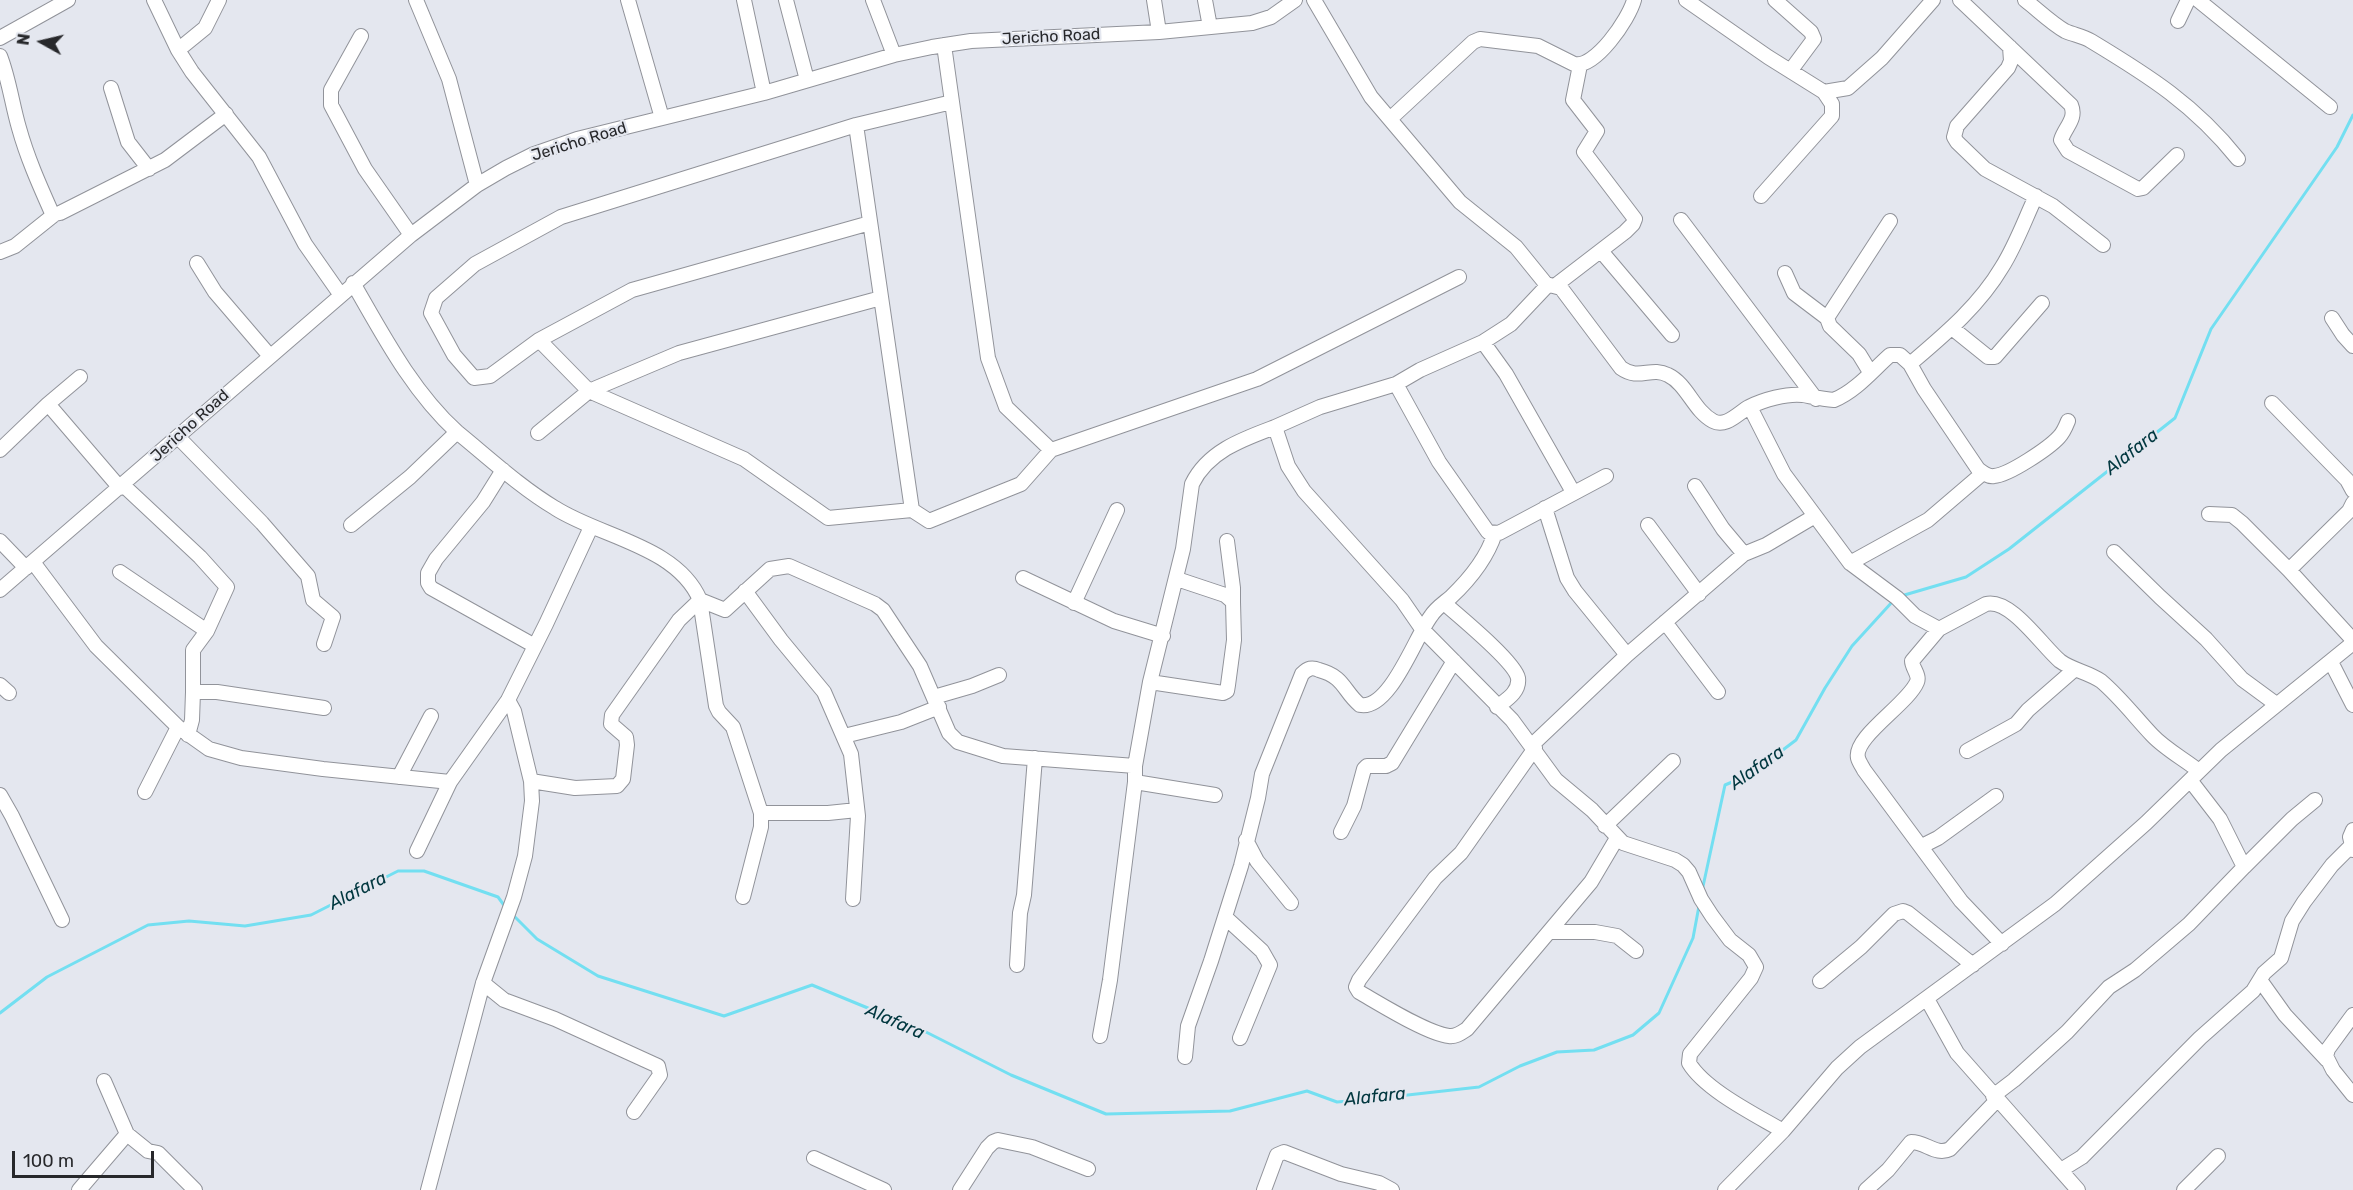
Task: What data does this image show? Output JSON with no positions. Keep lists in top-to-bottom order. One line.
{"streets":{"street":["Jericho Road"]},"water":["Alafara"],"scale_bar":"100 m","north":"left"}
